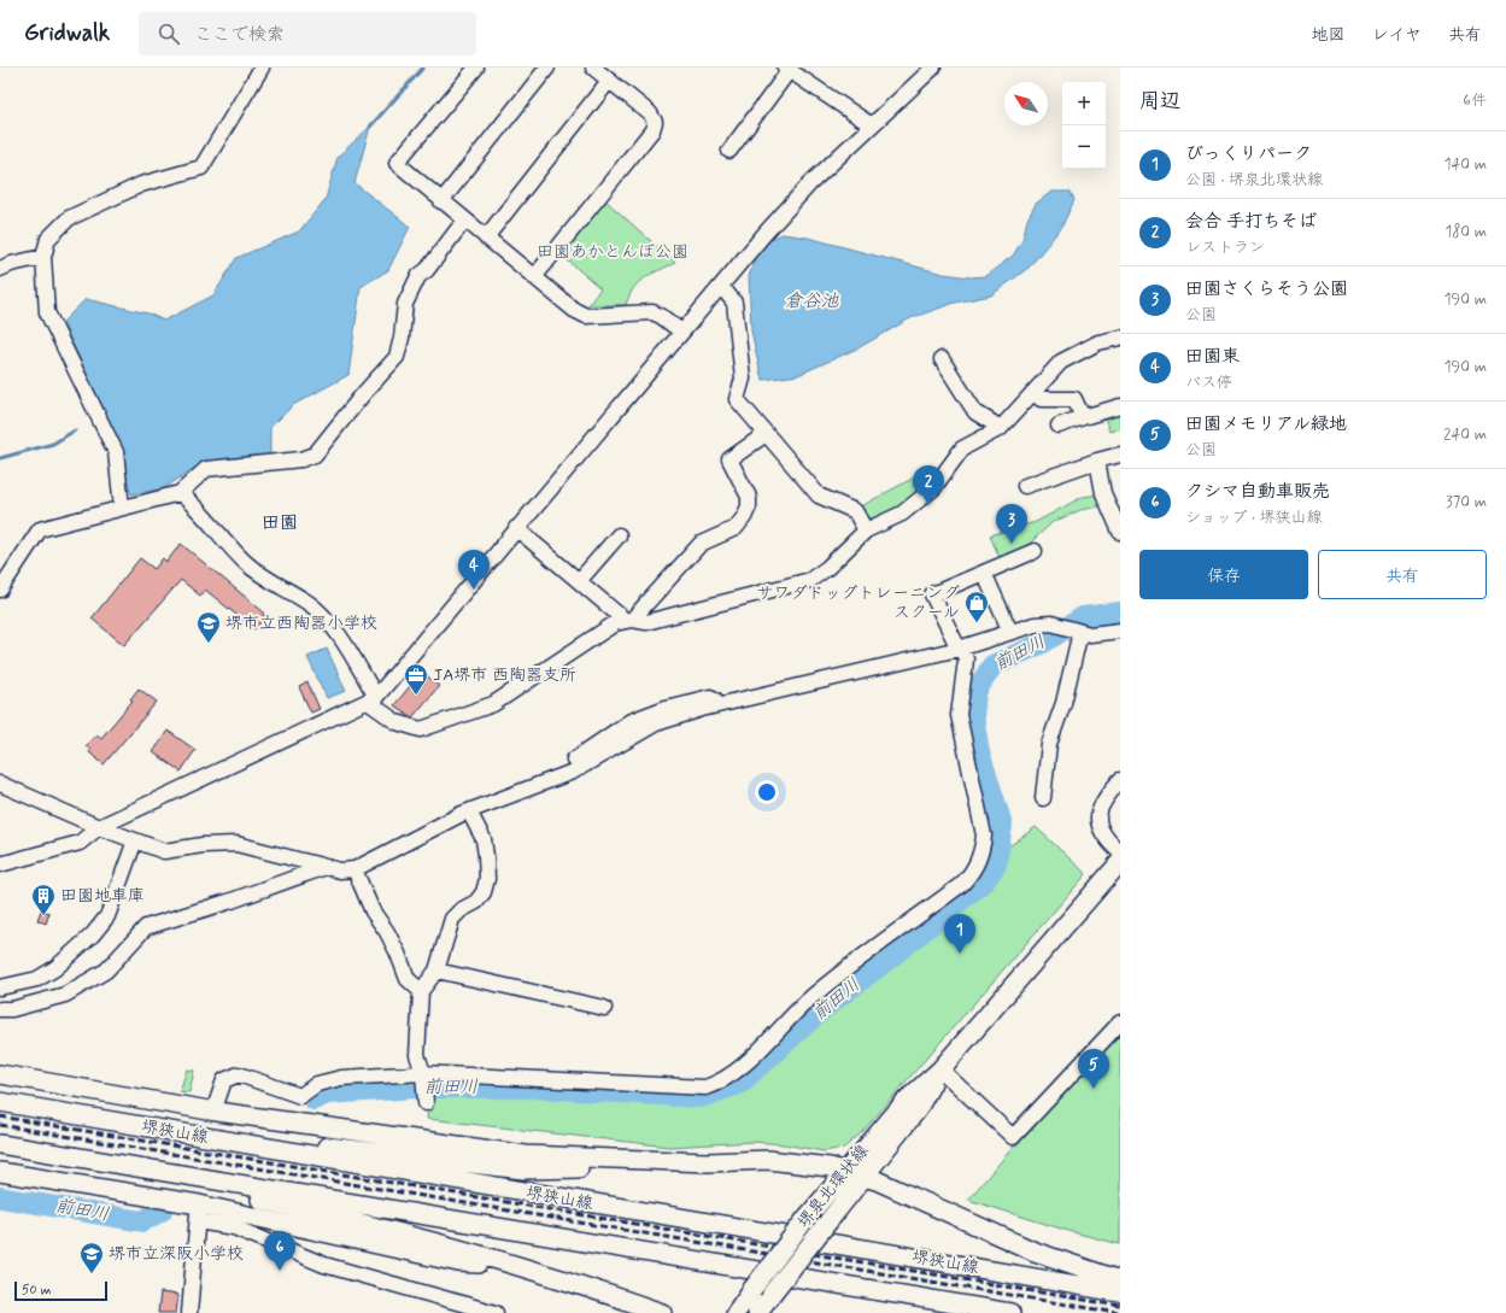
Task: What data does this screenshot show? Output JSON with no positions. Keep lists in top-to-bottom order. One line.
{"streets":{"main road":["堺狭山線","堺泉北環状線"]},"districts":["田園"],"water":["倉谷池","前田川"],"parks":["田園あかとんぼ公園"],"places":{"shop":["サワダドッグトレーニング スクール"],"school or university":["堺市立西陶器小学校","堺市立深阪小学校"],"office":["JA堺市 西陶器支所"],"building":["田園地車庫"]},"scale_bar":"50 m","north":"top left","page":{"header":"Gridwalk","search":"ここで検索","nav":["地図","レイヤ","共有"],"heading":["周辺","6件"],"map_buttons":["+","−"],"list":[{"mark":"1","name":"びっくりパーク","note":"公園 · 堺泉北環状線","value":"140 m"},{"mark":"2","name":"会合 手打ちそば","note":"レストラン","value":"180 m"},{"mark":"3","name":"田園さくらそう公園","note":"公園","value":"190 m"},{"mark":"4","name":"田園東","note":"バス停","value":"190 m"},{"mark":"5","name":"田園メモリアル緑地","note":"公園","value":"240 m"},{"mark":"6","name":"クシマ自動車販売","note":"ショップ · 堺狭山線","value":"370 m"}],"pins":["2","3","4","1","5","6"],"buttons":["保存","共有"],"scale":"50 m"}}
